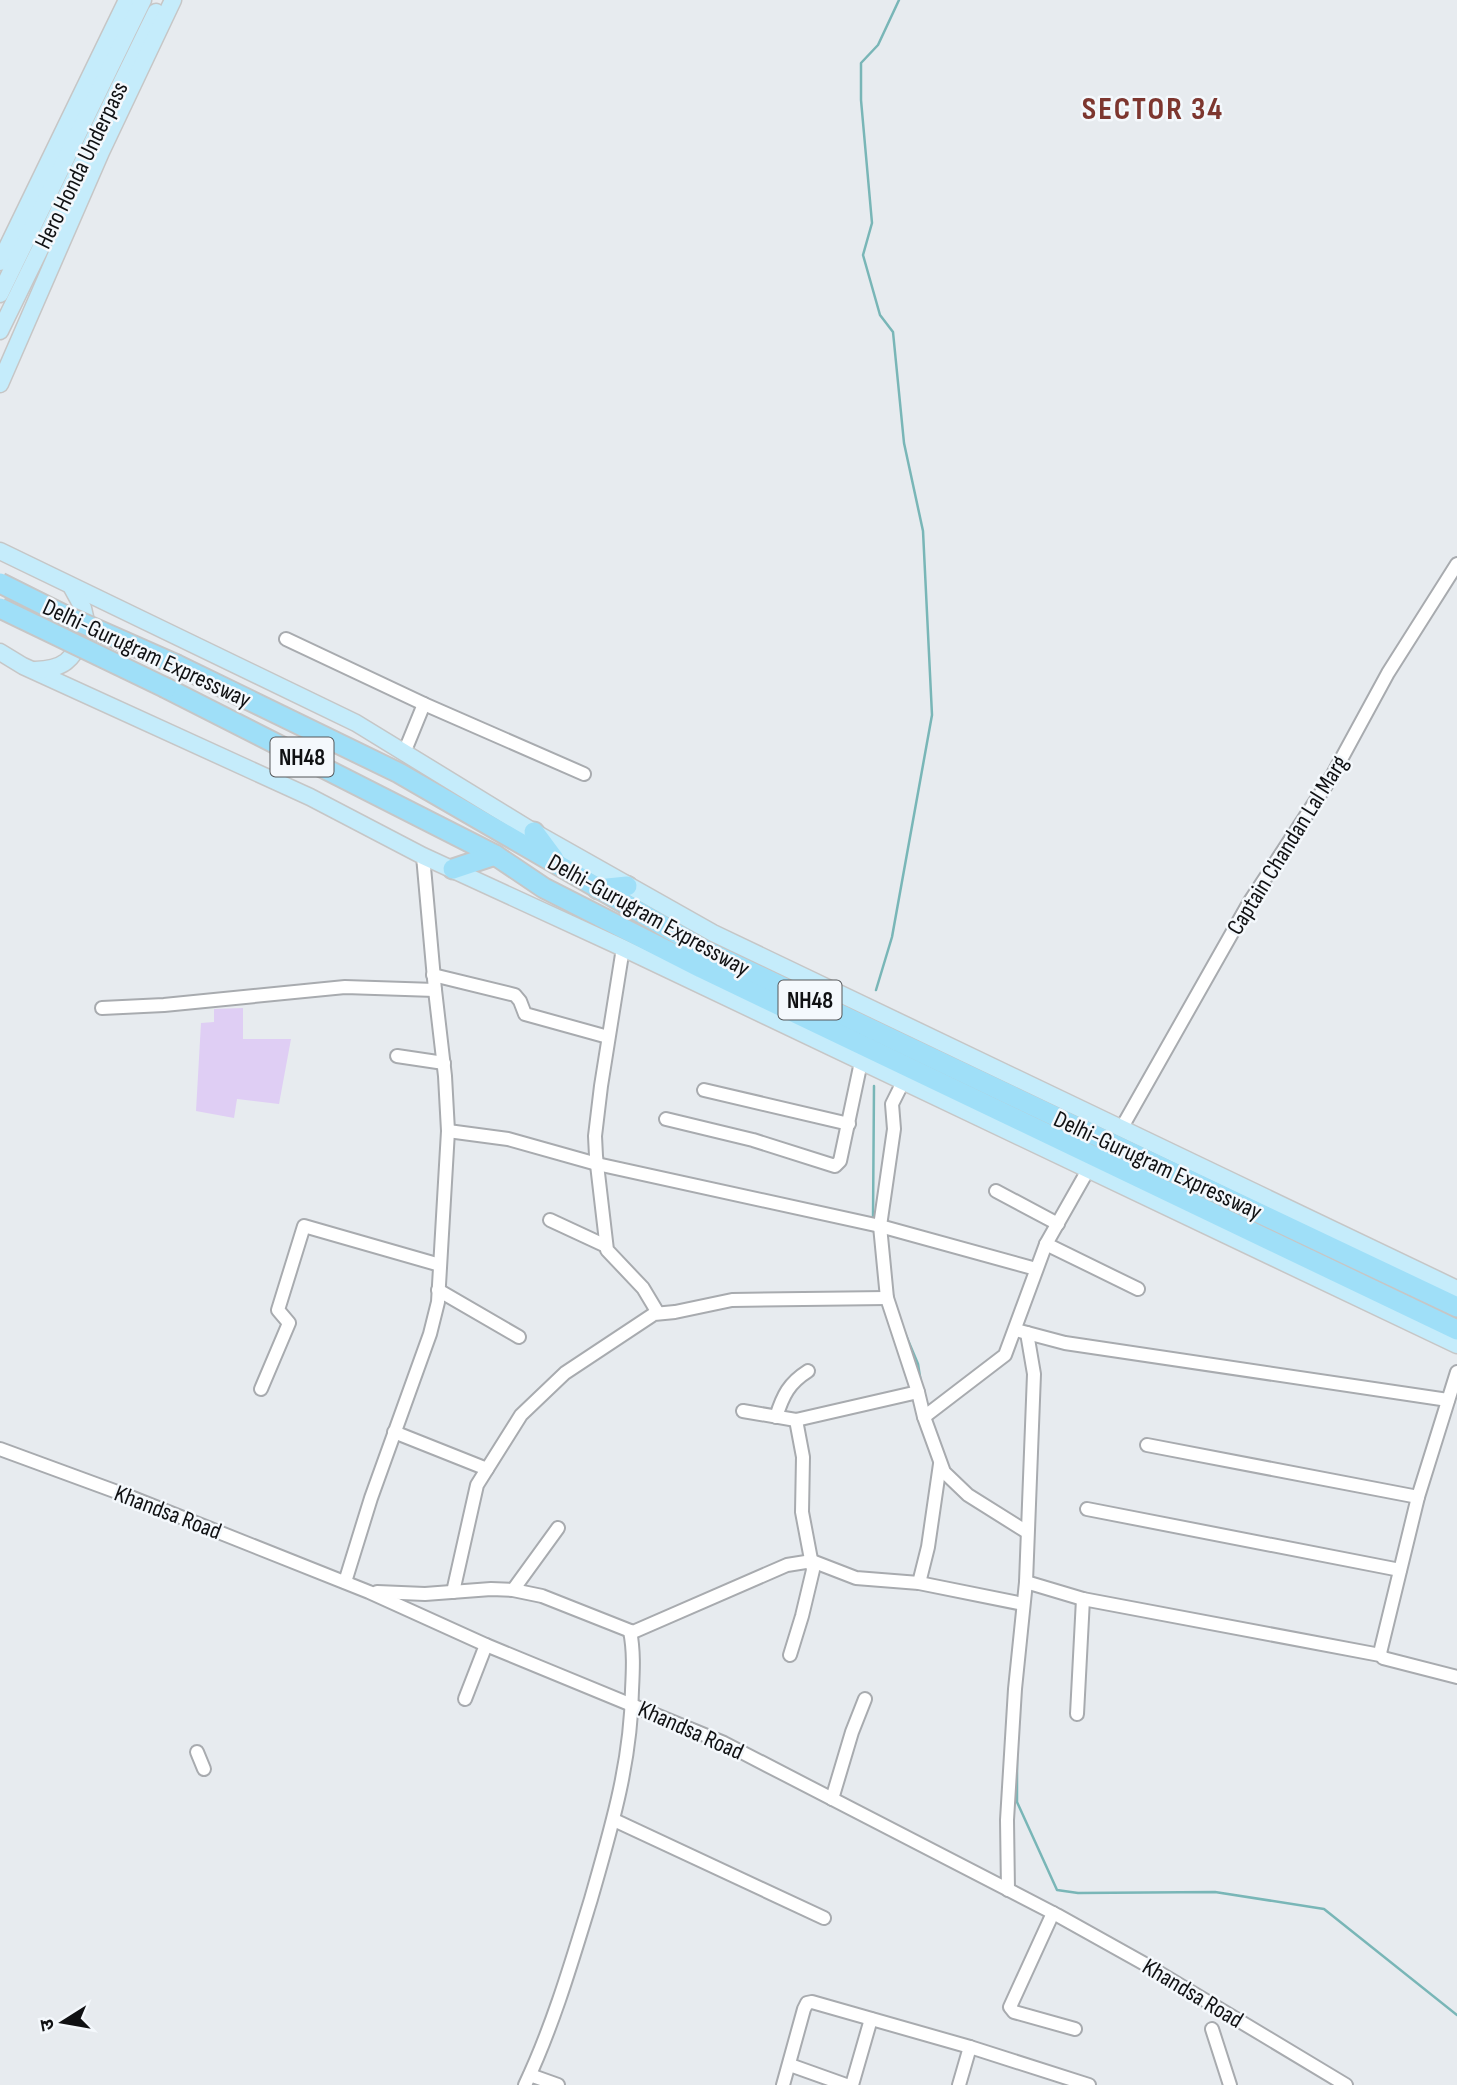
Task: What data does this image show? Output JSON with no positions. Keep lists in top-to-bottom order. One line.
{"streets":{"highway":["Delhi-Gurugram Expressway","NH48"],"main road":["Hero Honda Underpass"],"street":["Captain Chandan Lal Marg","Khandsa Road"]},"districts":["SECTOR 34"],"north":"left"}
